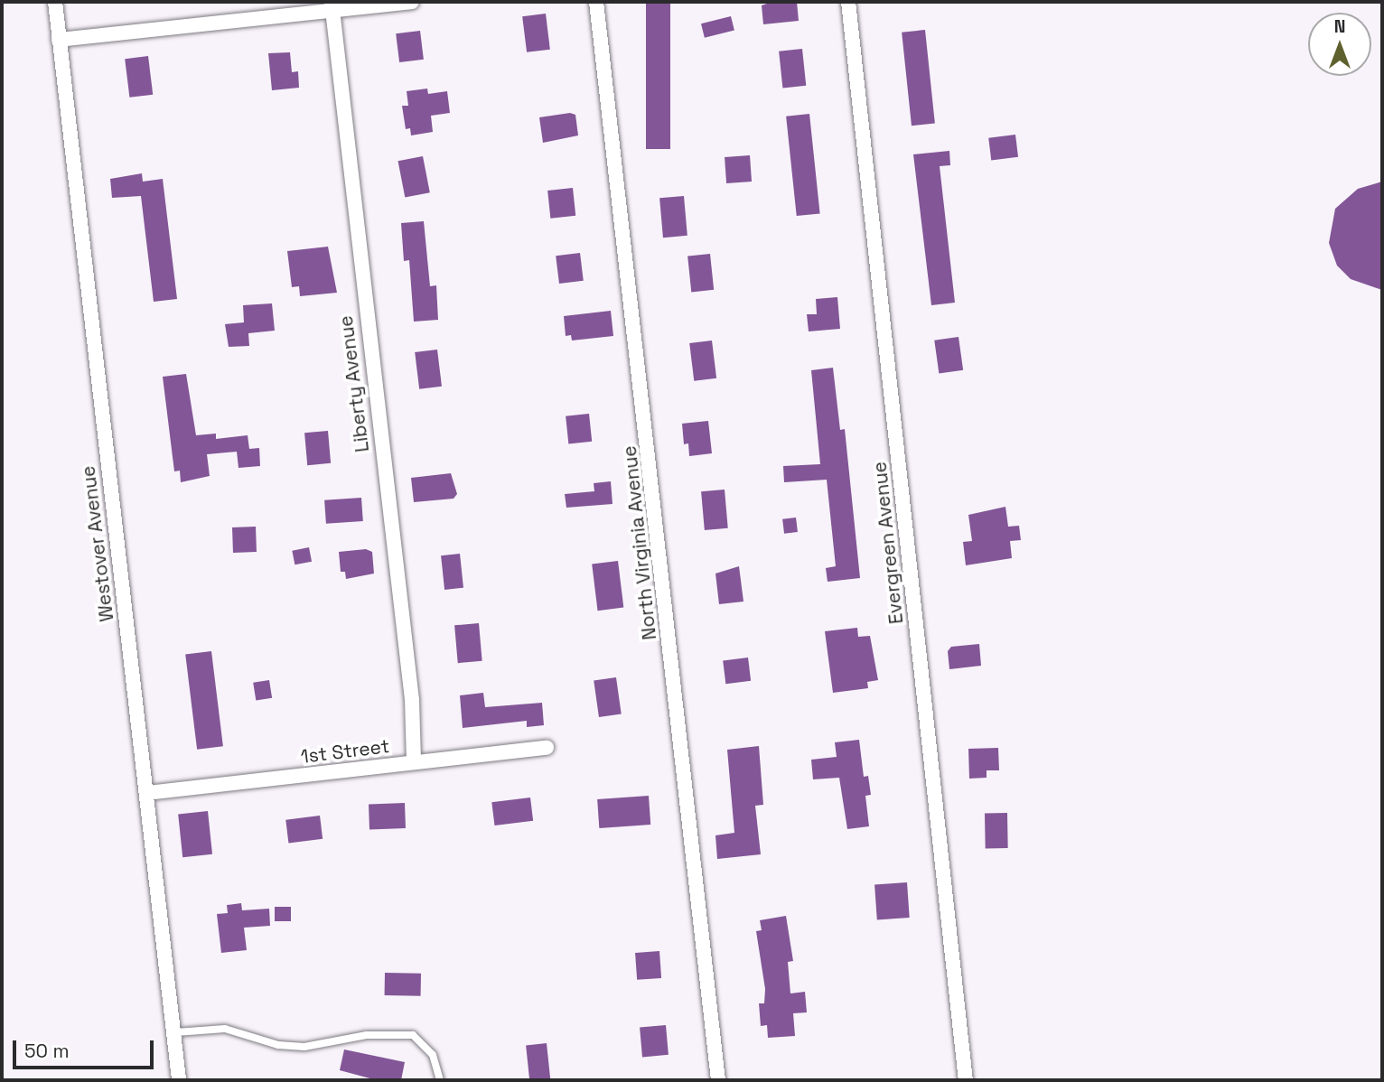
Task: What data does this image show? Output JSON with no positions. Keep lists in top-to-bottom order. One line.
{"streets":{"street":["Liberty Avenue","North Virginia Avenue","Evergreen Avenue","Westover Avenue","1st Street"]},"crossings":[["Liberty Avenue","1st Street"],["Westover Avenue","1st Street"]],"scale_bar":"50 m","north":"top"}
